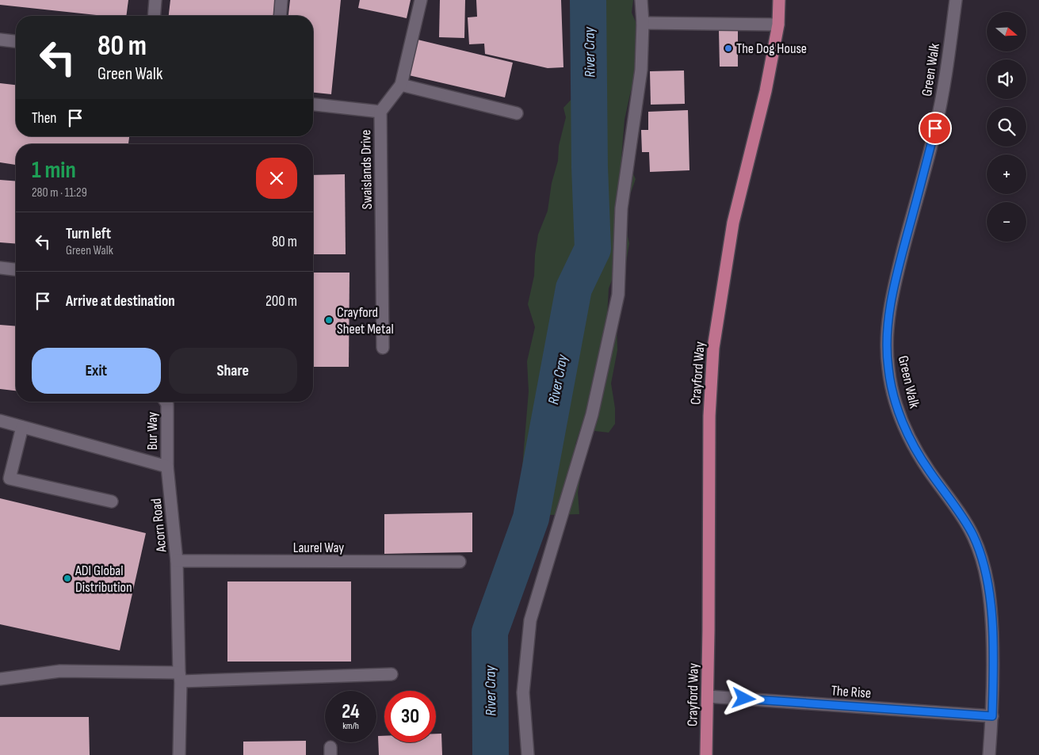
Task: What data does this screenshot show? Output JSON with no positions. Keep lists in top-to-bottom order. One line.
{"streets":{"main road":["Crayford Way"],"street":["Green Walk","Swaislands Drive","Bur Way","Acorn Road","Laurel Way","The Rise"]},"crossings":[["Green Walk","The Rise"],["Crayford Way","The Rise"],["Bur Way","Acorn Road"],["Acorn Road","Laurel Way"]],"water":["River Cray"],"places":["The Dog House","Crayford Sheet Metal","ADI Global Distribution"],"north":"right","page":{"map_buttons":["+","−"],"turn":["80 m","Green Walk"],"then":"Then","heading":["1 min","280 m · 11:29"],"list":[{"name":"Turn left","note":"Green Walk","value":"80 m"},{"name":"Arrive at destination","value":"200 m"}],"buttons":["Exit","Share"],"speed":"24 km/h","limit":"30"}}
